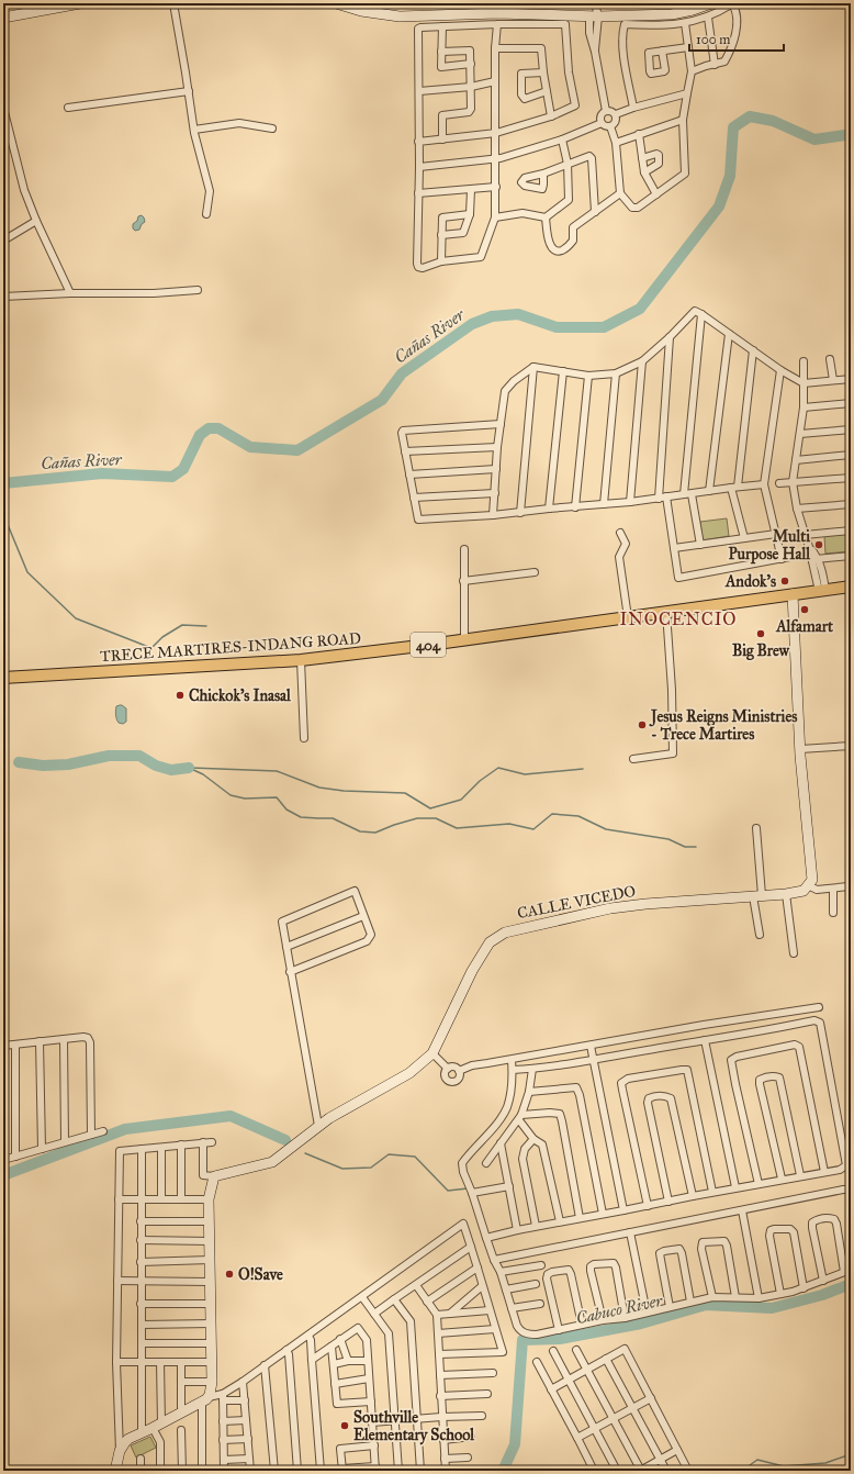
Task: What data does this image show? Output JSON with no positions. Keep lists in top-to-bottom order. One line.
{"streets":{"main road":["404","TRECE MARTIRES-INDANG ROAD"],"street":["CALLE VICEDO"]},"districts":["INOCENCIO"],"water":["Cañas River","Cabuco River"],"places":["Multi Purpose Hall","Andok's","Alfamart","Big Brew","Chickok's Inasal","Jesus Reigns Ministries - Trece Martires","O!Save","Southville Elementary School"],"scale_bar":"100 m"}
